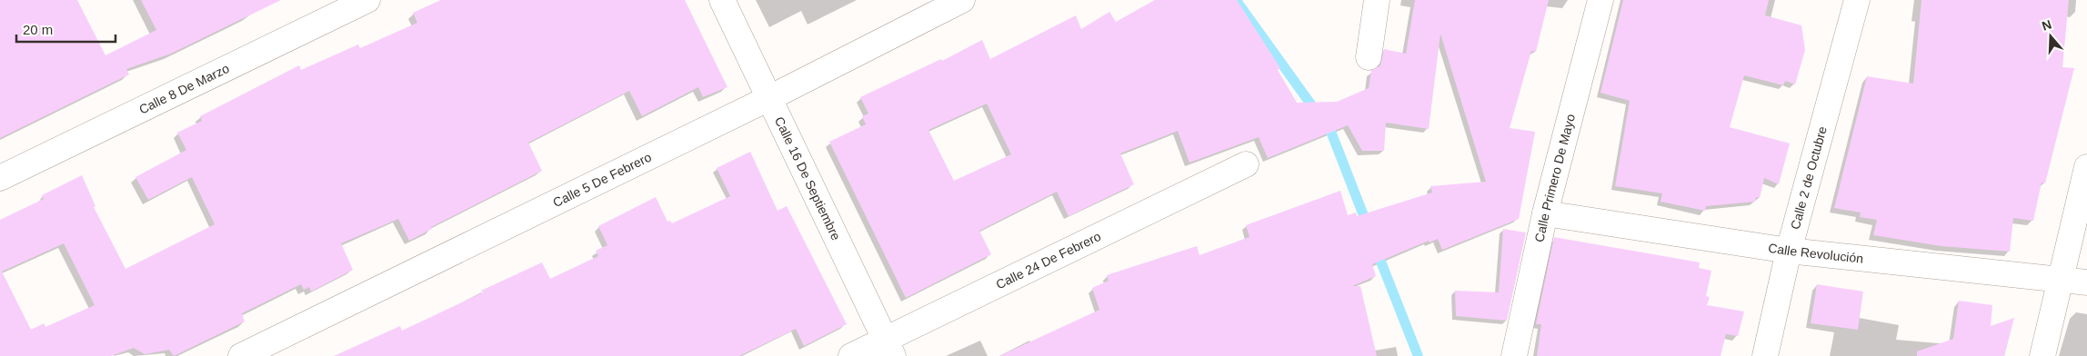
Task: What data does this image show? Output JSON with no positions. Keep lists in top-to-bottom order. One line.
{"streets":{"street":["Calle 8 De Marzo","Calle Primero De Mayo","Calle 2 de Octubre","Calle 16 De Septiembre","Calle 5 De Febrero","Calle Revolución","Calle 24 De Febrero"]},"crossings":[["Calle Primero De Mayo","Calle Revolución"],["Calle 2 de Octubre","Calle Revolución"],["Calle 16 De Septiembre","Calle 5 De Febrero"],["Calle 16 De Septiembre","Calle 24 De Febrero"]],"scale_bar":"20 m","north":"top"}
